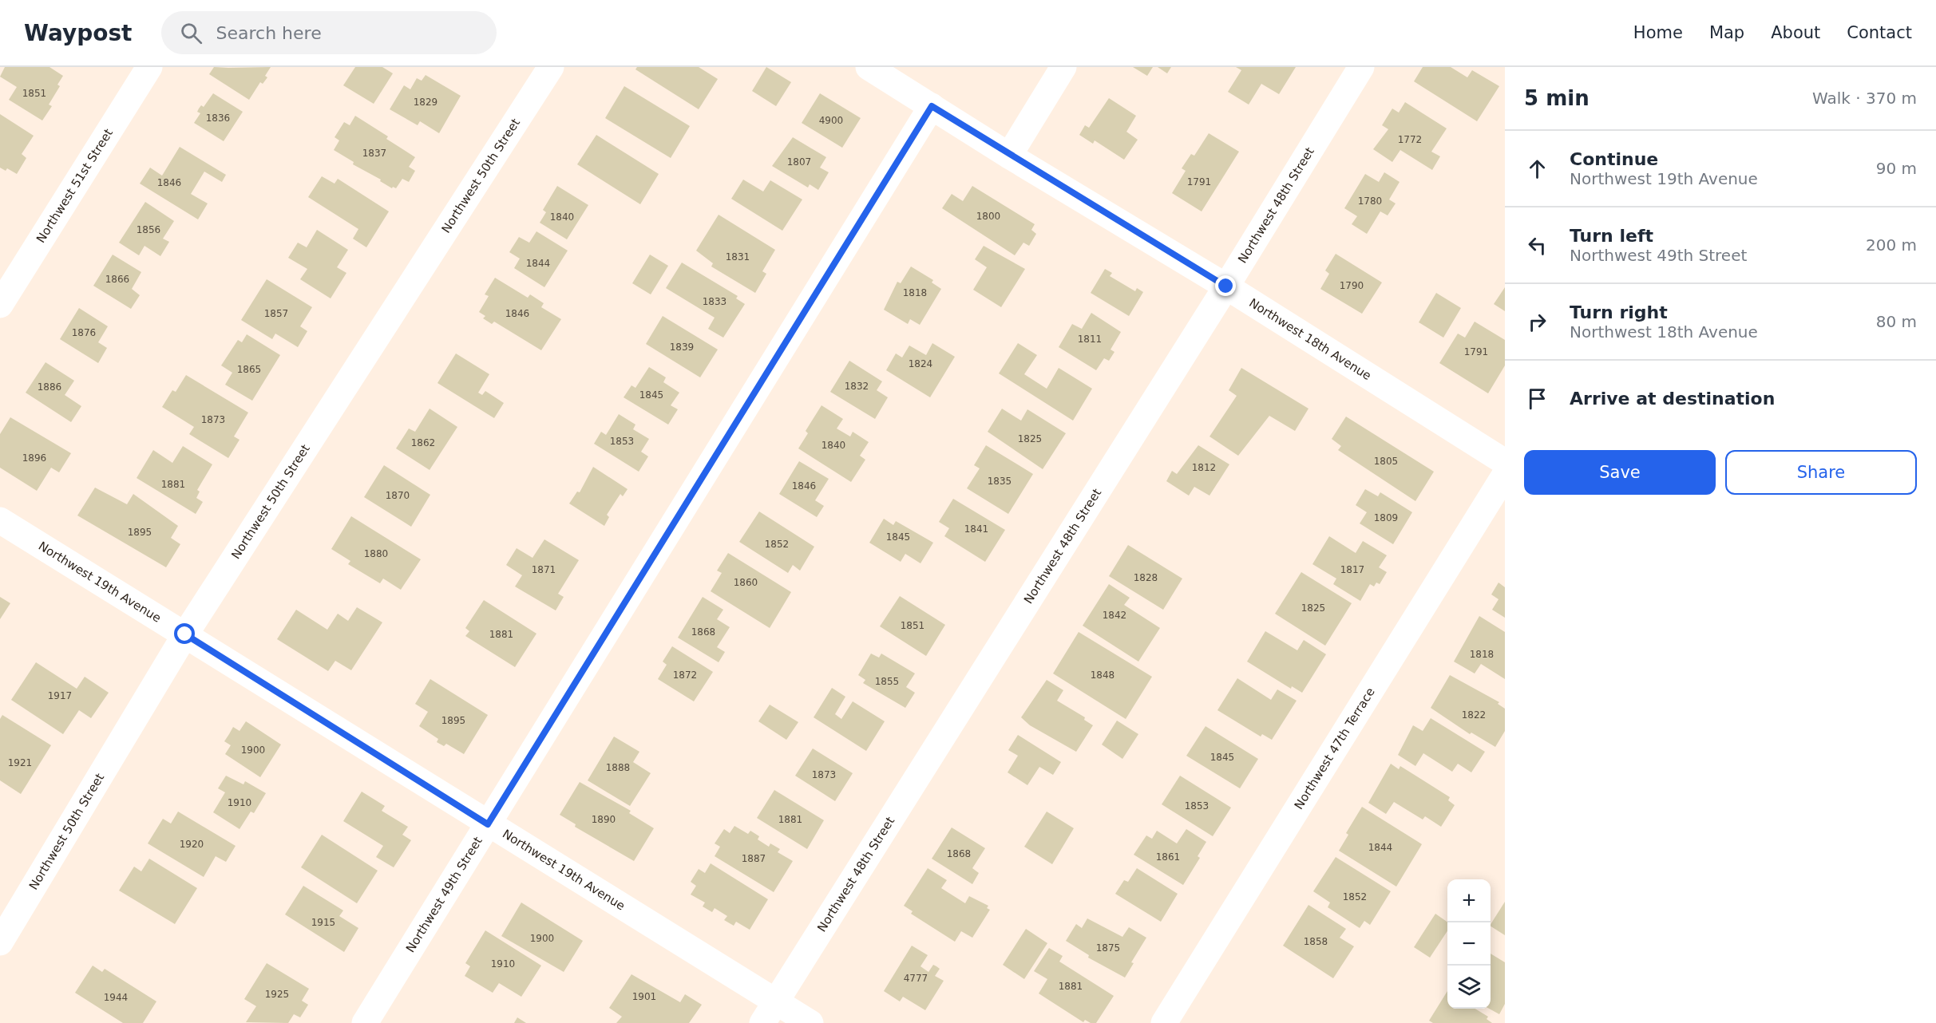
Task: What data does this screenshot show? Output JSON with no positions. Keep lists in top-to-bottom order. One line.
{"streets":{"street":["Northwest 50th Street","Northwest 51st Street","Northwest 48th Street","Northwest 18th Avenue","Northwest 19th Avenue","Northwest 47th Terrace","Northwest 49th Street"]},"crossings":[["Northwest 50th Street","Northwest 19th Avenue"],["Northwest 48th Street","Northwest 18th Avenue"],["Northwest 48th Street","Northwest 19th Avenue"],["Northwest 18th Avenue","Northwest 49th Street"],["Northwest 19th Avenue","Northwest 49th Street"]],"house_numbers":["1851","1829","1836","4900","1772","1837","1807","1791","1846","1780","1800","1840","1856","1831","1844","1866","1790","1818","1833","1857","1846","1876","1811","1839","1791","1824","1865","1832","1886","1845","1873","1825","1853","1862","1840","1896","1805","1812","1835","1881","1846","1870","1809","1841","1895","1845","1852","1880","1871","1817","1828","1860","1825","1842","1851","1868","1881","1818","1872","1848","1855","1917","1822","1895","1900","1845","1921","1888","1873","1910","1853","1890","1881","1920","1844","1868","1861","1887","1852","1915","1900","1858","1875","1910","4777","1881","1925","1901","1944"],"page":{"header":"Waypost","search":"Search here","nav":["Home","Map","About","Contact"],"heading":["5 min","Walk · 370 m"],"list":[["Continue","Northwest 19th Avenue","90 m"],["Turn left","Northwest 49th Street","200 m"],["Turn right","Northwest 18th Avenue","80 m"],"Arrive at destination"],"buttons":["Save","Share"],"map_buttons":["+","−"]}}
